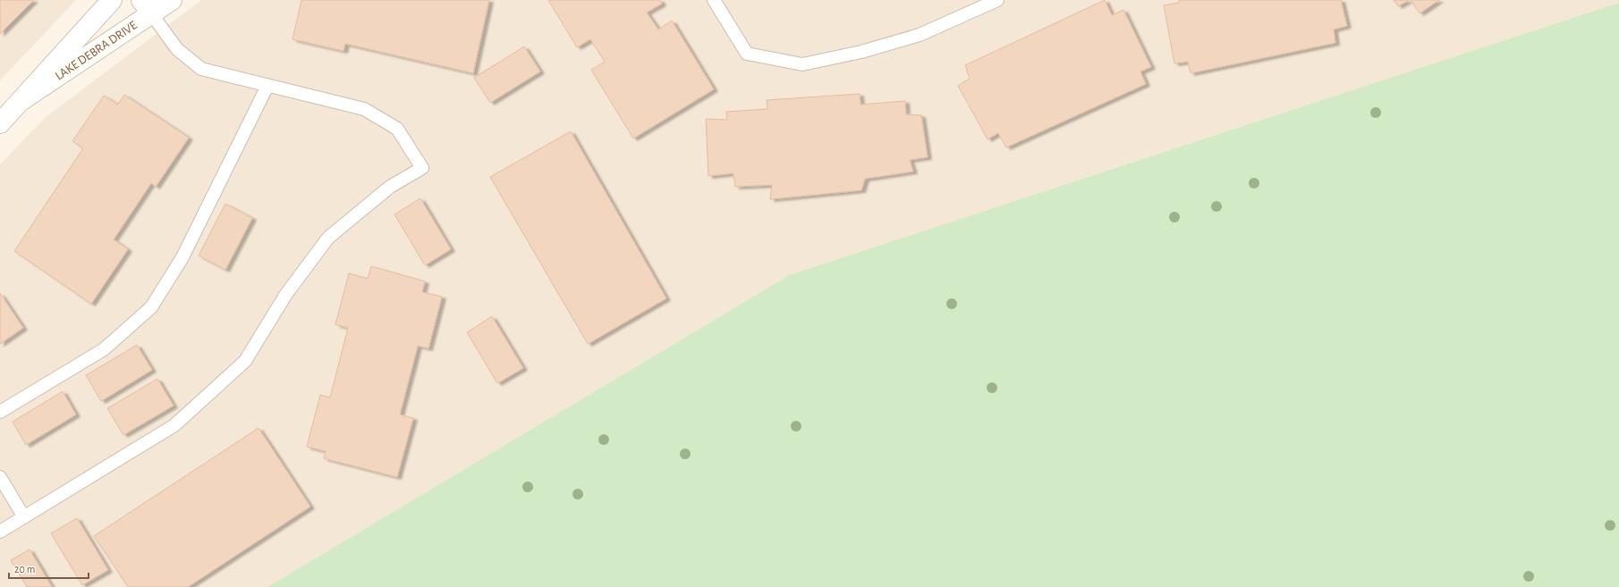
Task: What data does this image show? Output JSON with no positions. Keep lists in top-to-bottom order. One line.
{"streets":{"street":["LAKE DEBRA DRIVE"]},"scale_bar":"20 m"}
